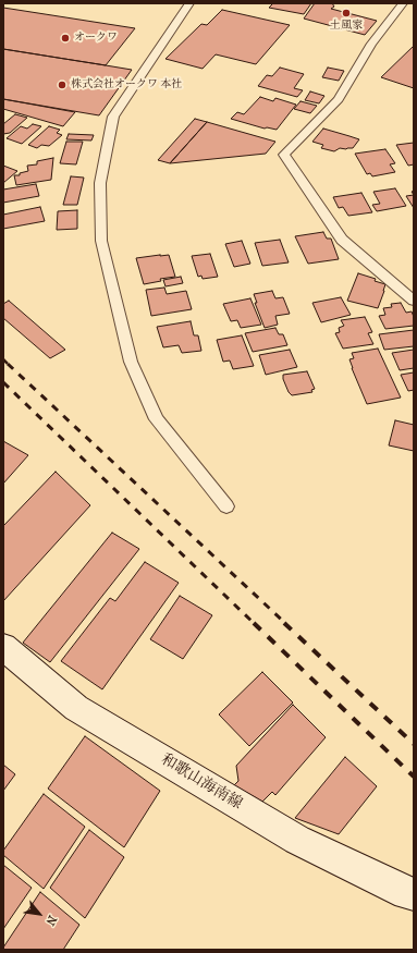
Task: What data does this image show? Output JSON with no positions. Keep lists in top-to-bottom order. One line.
{"streets":{"main road":["和歌山海南線"]},"places":["土風家","オークワ","株式会社オークワ 本社"],"north":"bottom right"}
